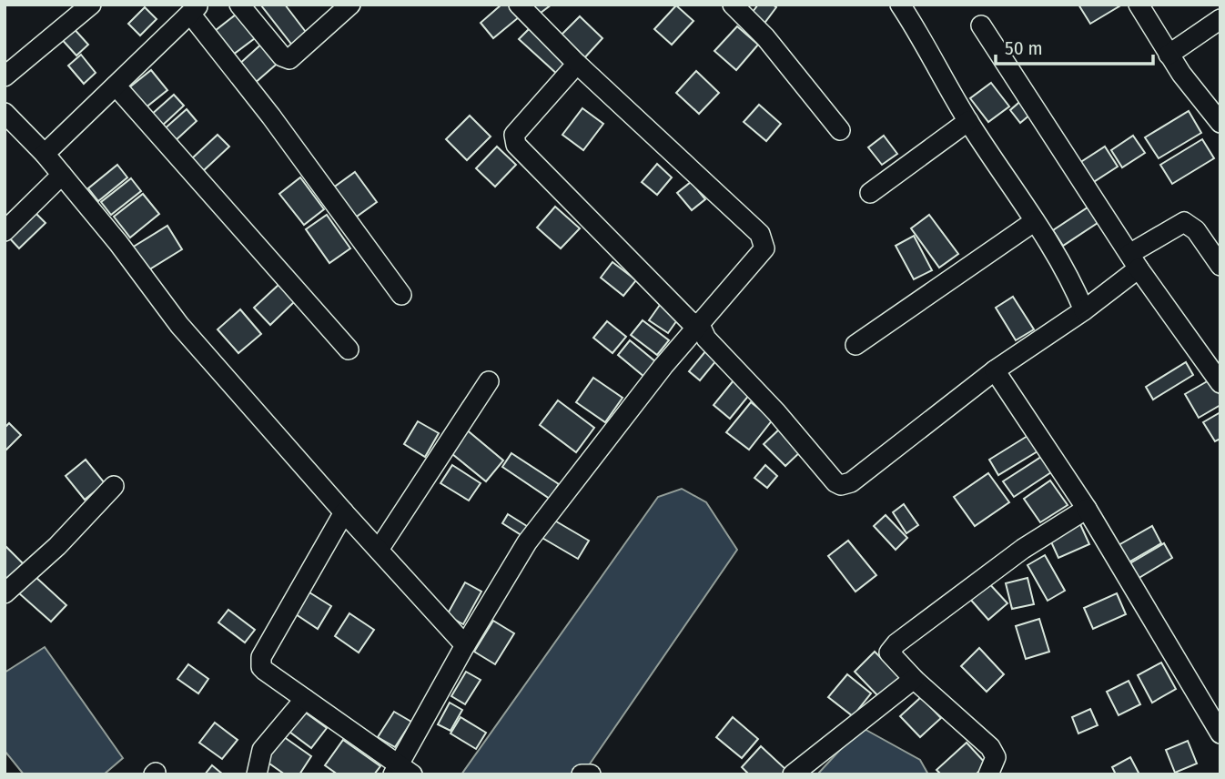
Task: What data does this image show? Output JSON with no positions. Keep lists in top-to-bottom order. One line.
{"scale_bar":"50 m"}
